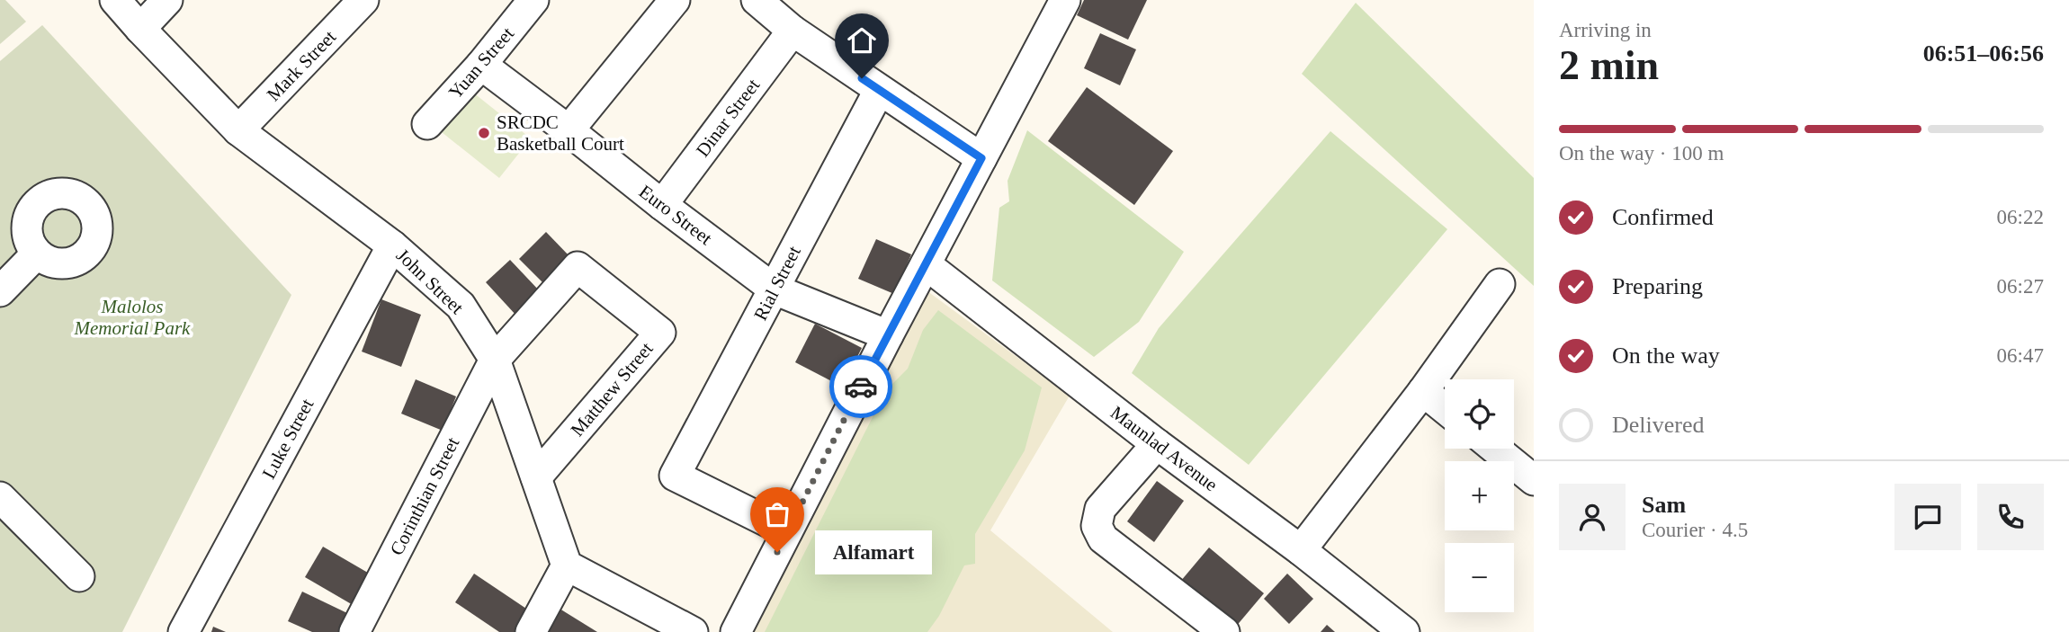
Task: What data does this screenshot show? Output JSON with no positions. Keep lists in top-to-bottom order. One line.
{"streets":{"street":["Yuan Street","Mark Street","Dinar Street","Euro Street","John Street","Rial Street","Matthew Street","Luke Street","Maunlad Avenue","Corinthian Street"]},"crossings":[["Yuan Street","Euro Street"],["Mark Street","John Street"],["Dinar Street","Euro Street"],["Euro Street","Rial Street"],["John Street","Matthew Street"],["John Street","Luke Street"],["John Street","Corinthian Street"],["Matthew Street","Corinthian Street"]],"parks":["Malolos Memorial Park"],"places":["SRCDC Basketball Court","Alfamart"],"page":{"heading":["2 min","Arriving in","06:51–06:56"],"panel":["Sam","Courier · 4.5"],"bar":"On the way · 100 m","list":[["Confirmed","06:22"],["Preparing","06:27"],["On the way","06:47"],"Delivered"],"map_buttons":["+","−"],"bubble":"Alfamart"}}
